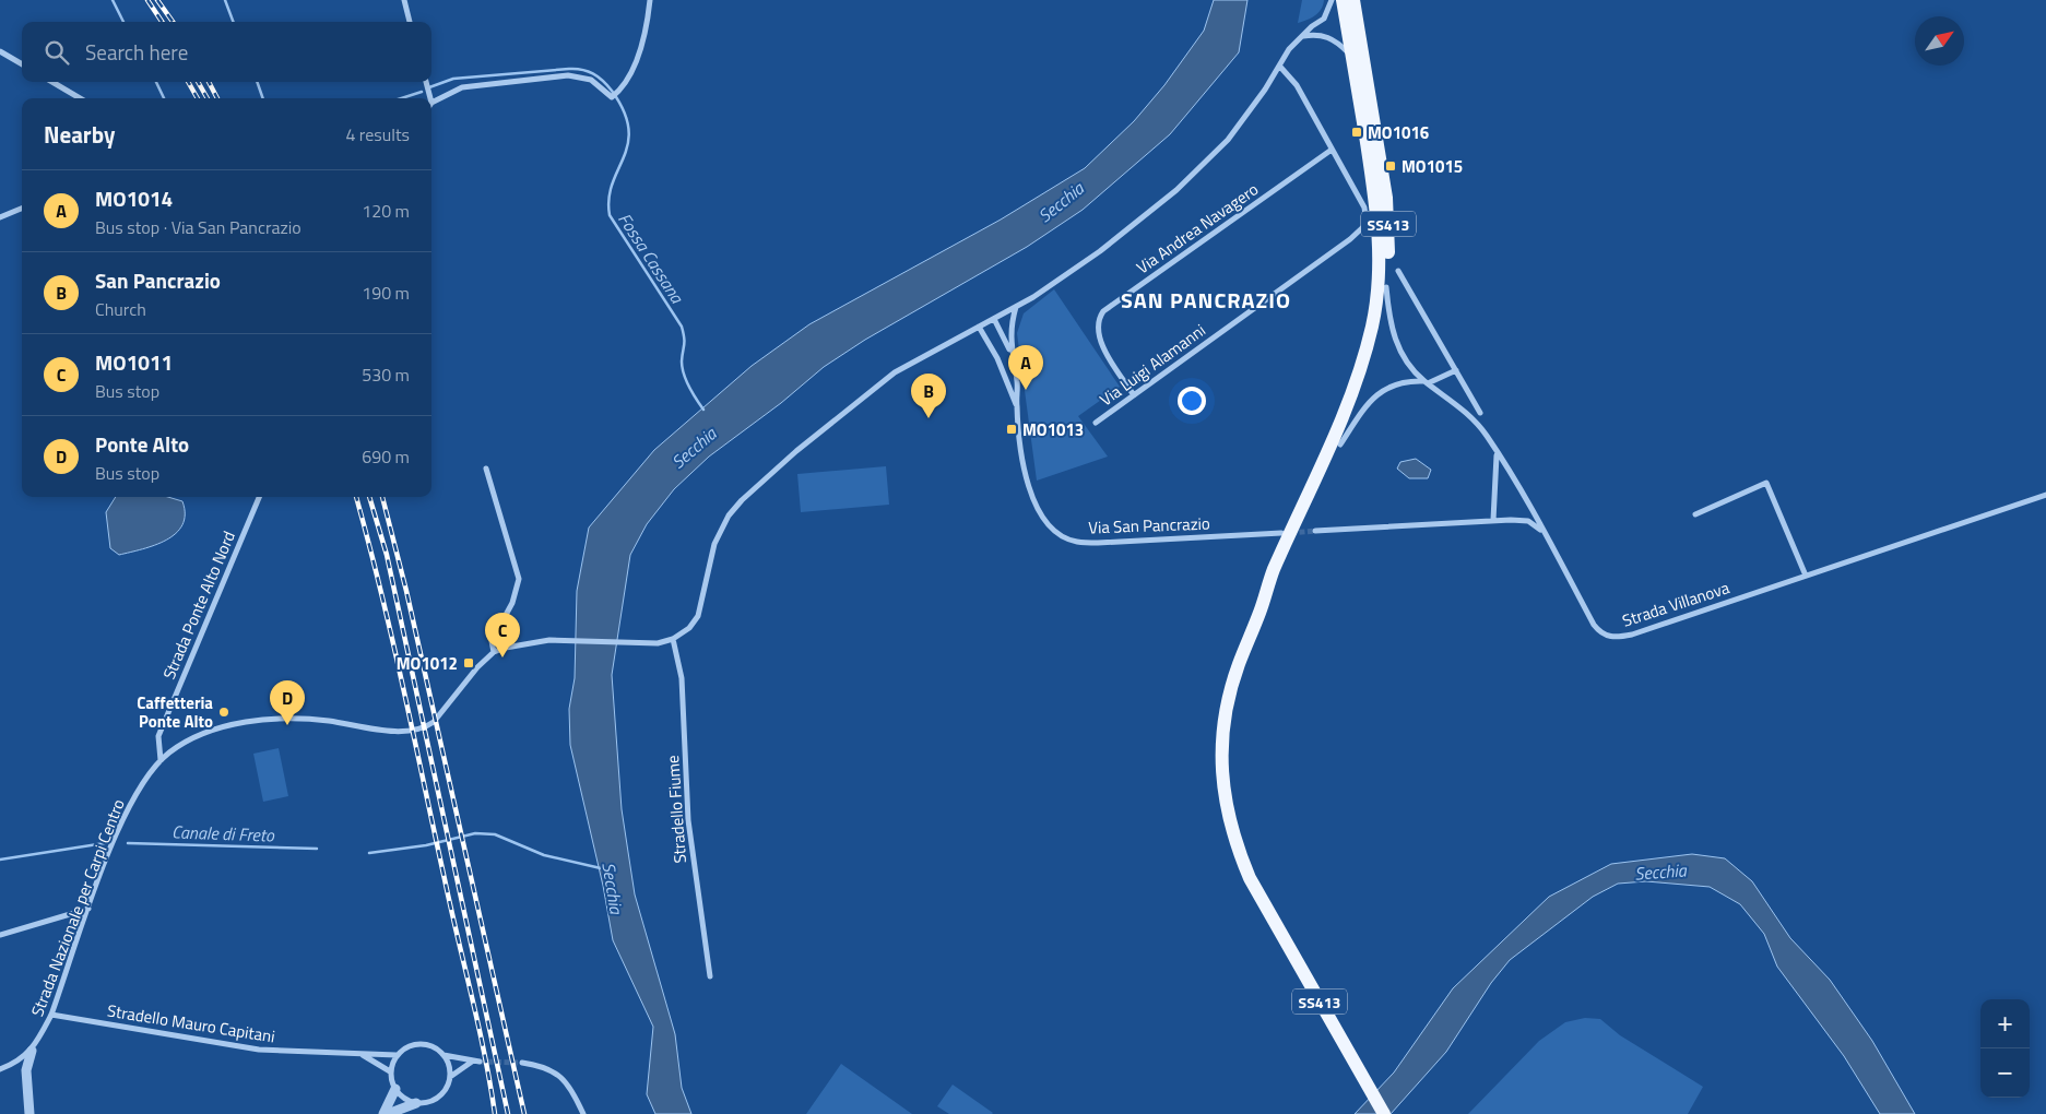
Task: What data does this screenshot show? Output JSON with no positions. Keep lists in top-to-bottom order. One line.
{"streets":{"main road":["SS413"],"street":["Via Andrea Navagero","Via Luigi Alamanni","Via San Pancrazio","Strada Villanova","Strada Ponte Alto Nord","Stradello Fiume","Strada Nazionale per Carpi Centro","Stradello Mauro Capitani"]},"crossings":[["Via Andrea Navagero","Via Luigi Alamanni"],["Via Luigi Alamanni","Strada Nazionale per Carpi Centro"],["Via San Pancrazio","Strada Nazionale per Carpi Centro"],["Strada Ponte Alto Nord","Strada Nazionale per Carpi Centro"],["Stradello Fiume","Strada Nazionale per Carpi Centro"],["Strada Nazionale per Carpi Centro","Stradello Mauro Capitani"]],"districts":["SAN PANCRAZIO"],"water":["Secchia","Fossa Cassana","Canale di Freto"],"places":{"transit":["MO1016","MO1015","MO1013","MO1012"],"other":["Caffetteria Ponte Alto"]},"north":"top right","page":{"search":"Search here","heading":["Nearby","4 results"],"list":[{"mark":"A","name":"MO1014","note":"Bus stop · Via San Pancrazio","value":"120 m"},{"mark":"B","name":"San Pancrazio","note":"Church","value":"190 m"},{"mark":"C","name":"MO1011","note":"Bus stop","value":"530 m"},{"mark":"D","name":"Ponte Alto","note":"Bus stop","value":"690 m"}],"pins":["A","B","C","D"],"map_buttons":["+","−"]}}
